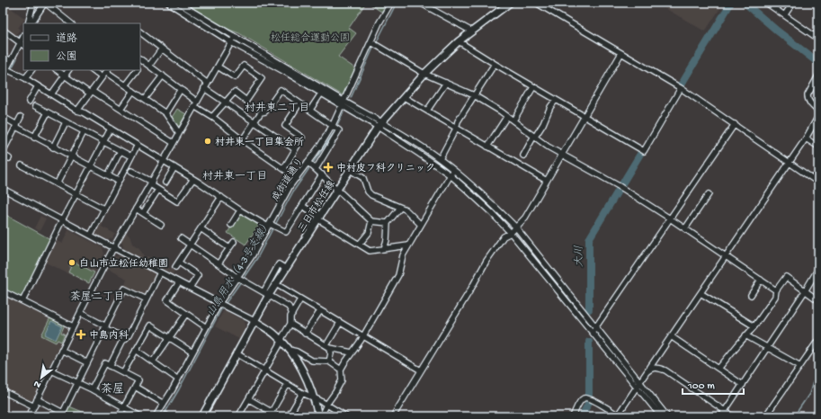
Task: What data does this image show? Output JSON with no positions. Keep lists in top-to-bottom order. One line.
{"streets":{"main road":["三日市松任線"],"street":["成街道通り"]},"districts":["村井東二丁目","村井東一丁目","茶屋二丁目","茶屋"],"water":["大川","山島用水（4-3号支線）"],"parks":["松任総合運動公園"],"places":{"other":["村井東一丁目集会所","白山市立松任幼稚園"],"health":["中村皮フ科クリニック","中島内科"]},"legend":["道路","公園"],"scale_bar":"100 m","north":"bottom left"}
